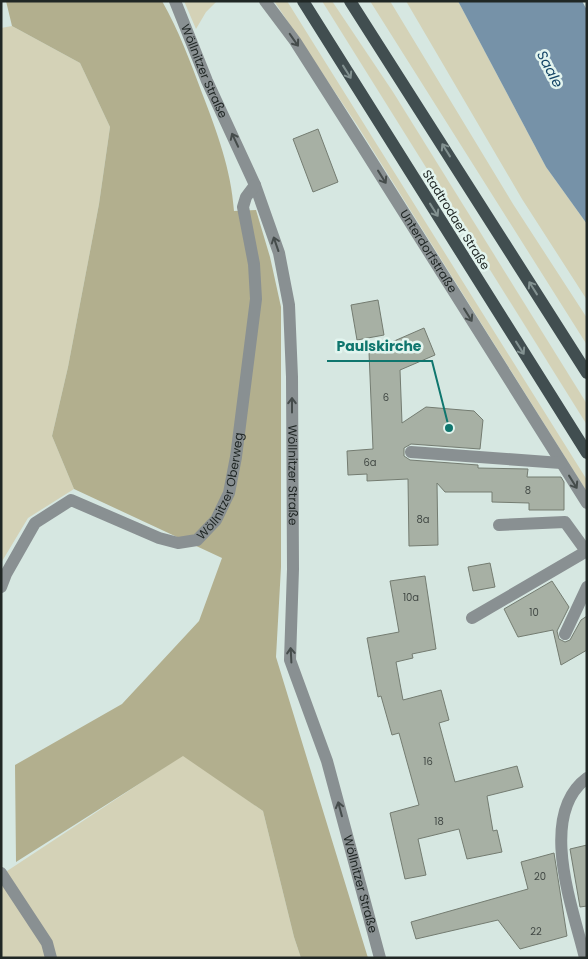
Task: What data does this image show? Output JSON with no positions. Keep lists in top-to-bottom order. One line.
{"streets":{"main road":["Stadtrodaer Straße"],"street":["Wöllnitzer Straße","Unterdorfstraße","Wöllnitzer Oberweg"]},"crossings":[["Wöllnitzer Straße","Wöllnitzer Oberweg"]],"one_way":["Wöllnitzer Straße","Unterdorfstraße"],"water":["Saale"],"places":["Paulskirche"],"house_numbers":["6","6a","8","8a","10a","10","16","18","20","22"]}
